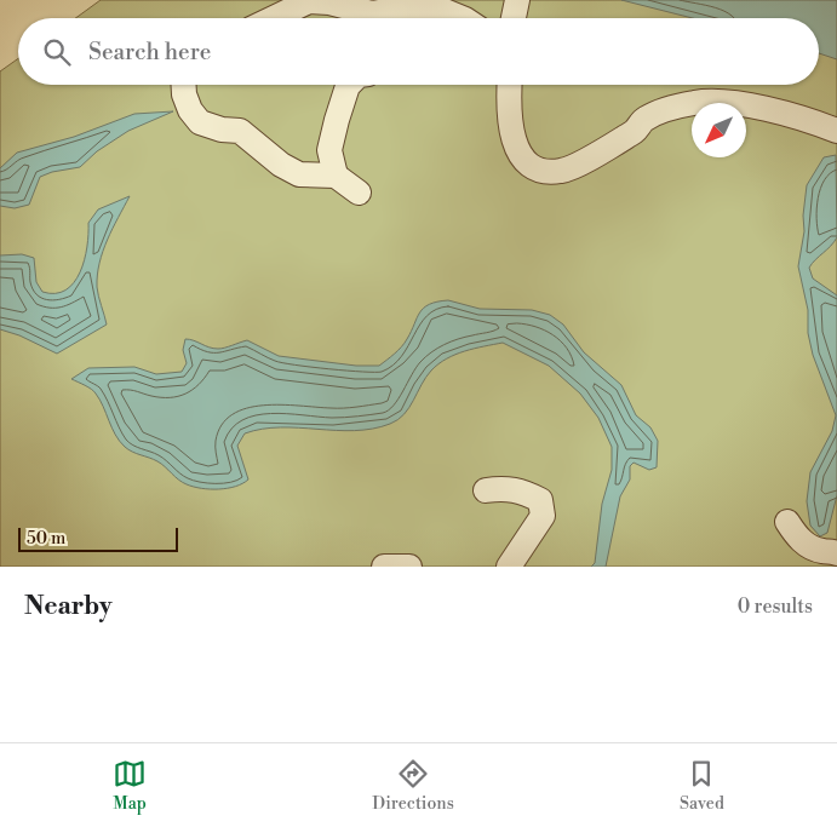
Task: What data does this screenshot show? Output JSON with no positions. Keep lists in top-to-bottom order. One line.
{"scale_bar":"50 m","north":"bottom left","page":{"search":"Search here","scale":"50 m","heading":["Nearby","0 results"],"nav":["Map","Directions","Saved"]}}
